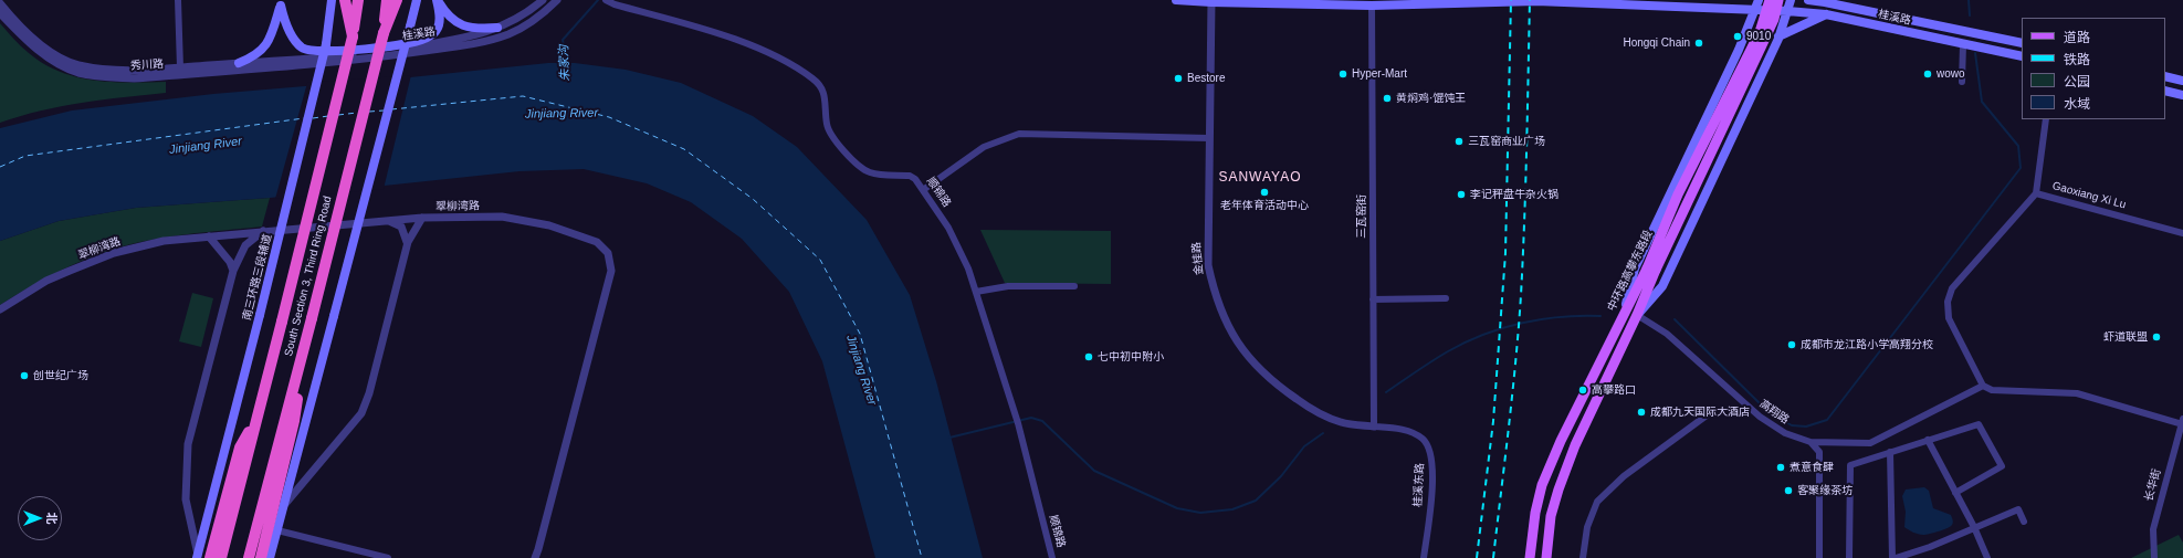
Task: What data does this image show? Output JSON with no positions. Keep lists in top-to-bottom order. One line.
{"streets":{"highway":["South Section 3, Third Ring Road"],"main road":["桂溪路","中环路高攀东路段","南三环路三段辅道"],"street":["秀川路","顺锦路","Gaoxiang Xi Lu","翠柳湾路","三瓦窑街","金桂路","高翔路","桂溪东路","长华街"]},"crossings":[["桂溪路","秀川路"],["桂溪路","三瓦窑街"],["桂溪路","金桂路"],["三瓦窑街","金桂路"],["三瓦窑街","桂溪东路"],["金桂路","桂溪东路"],["中环路高攀东路段","高翔路"]],"districts":["SANWAYAO"],"water":["朱家沟","Jinjiang River"],"places":["9010","Hongqi Chain","Hyper-Mart","wowo","Bestore","黄焖鸡·馄饨王","三瓦窑商业广场","老年体育活动中心","李记秤盘牛杂火锅","虾道联盟","成都市龙江路小学高翔分校","七中初中附小","创世纪广场","高攀路口","成都九天国际大酒店","煮意食肆","客聚缘茶坊"],"legend":["道路","铁路","公园","水域"],"north":"right"}
